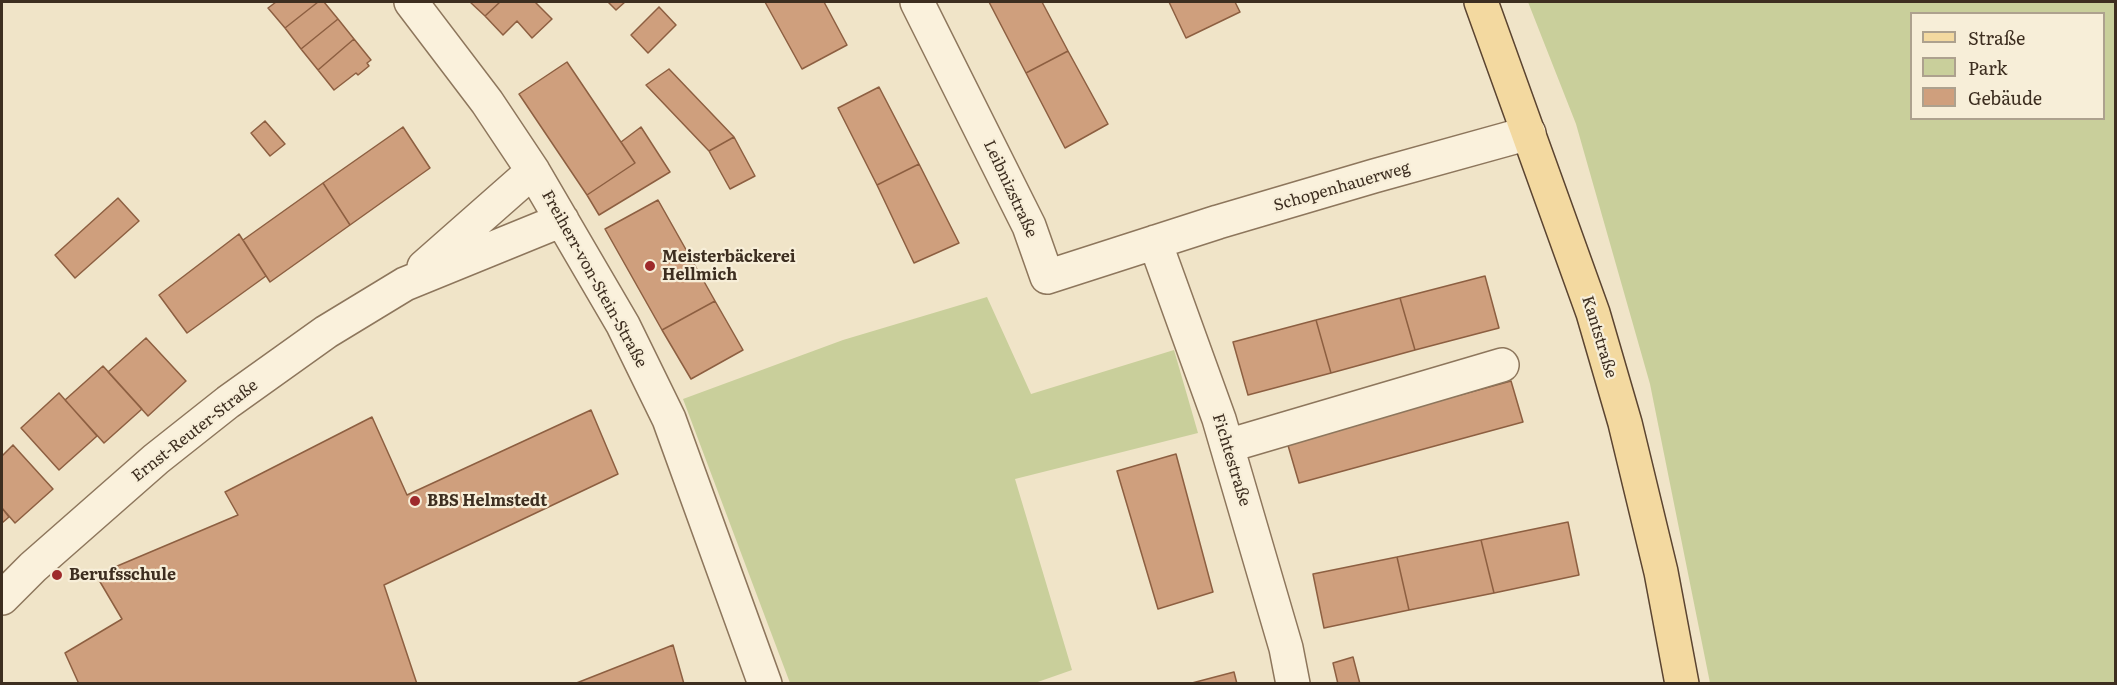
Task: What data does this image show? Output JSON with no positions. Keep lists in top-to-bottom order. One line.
{"streets":{"main road":["Kantstraße"],"street":["Schopenhauerweg","Leibnizstraße","Freiherr-von-Stein-Straße","Ernst-Reuter-Straße","Fichtestraße"]},"crossings":[["Schopenhauerweg","Leibnizstraße"],["Schopenhauerweg","Kantstraße"],["Schopenhauerweg","Fichtestraße"],["Leibnizstraße","Fichtestraße"],["Freiherr-von-Stein-Straße","Ernst-Reuter-Straße"]],"places":["Meisterbäckerei Hellmich","BBS Helmstedt","Berufsschule"],"legend":["Straße","Park","Gebäude"]}
